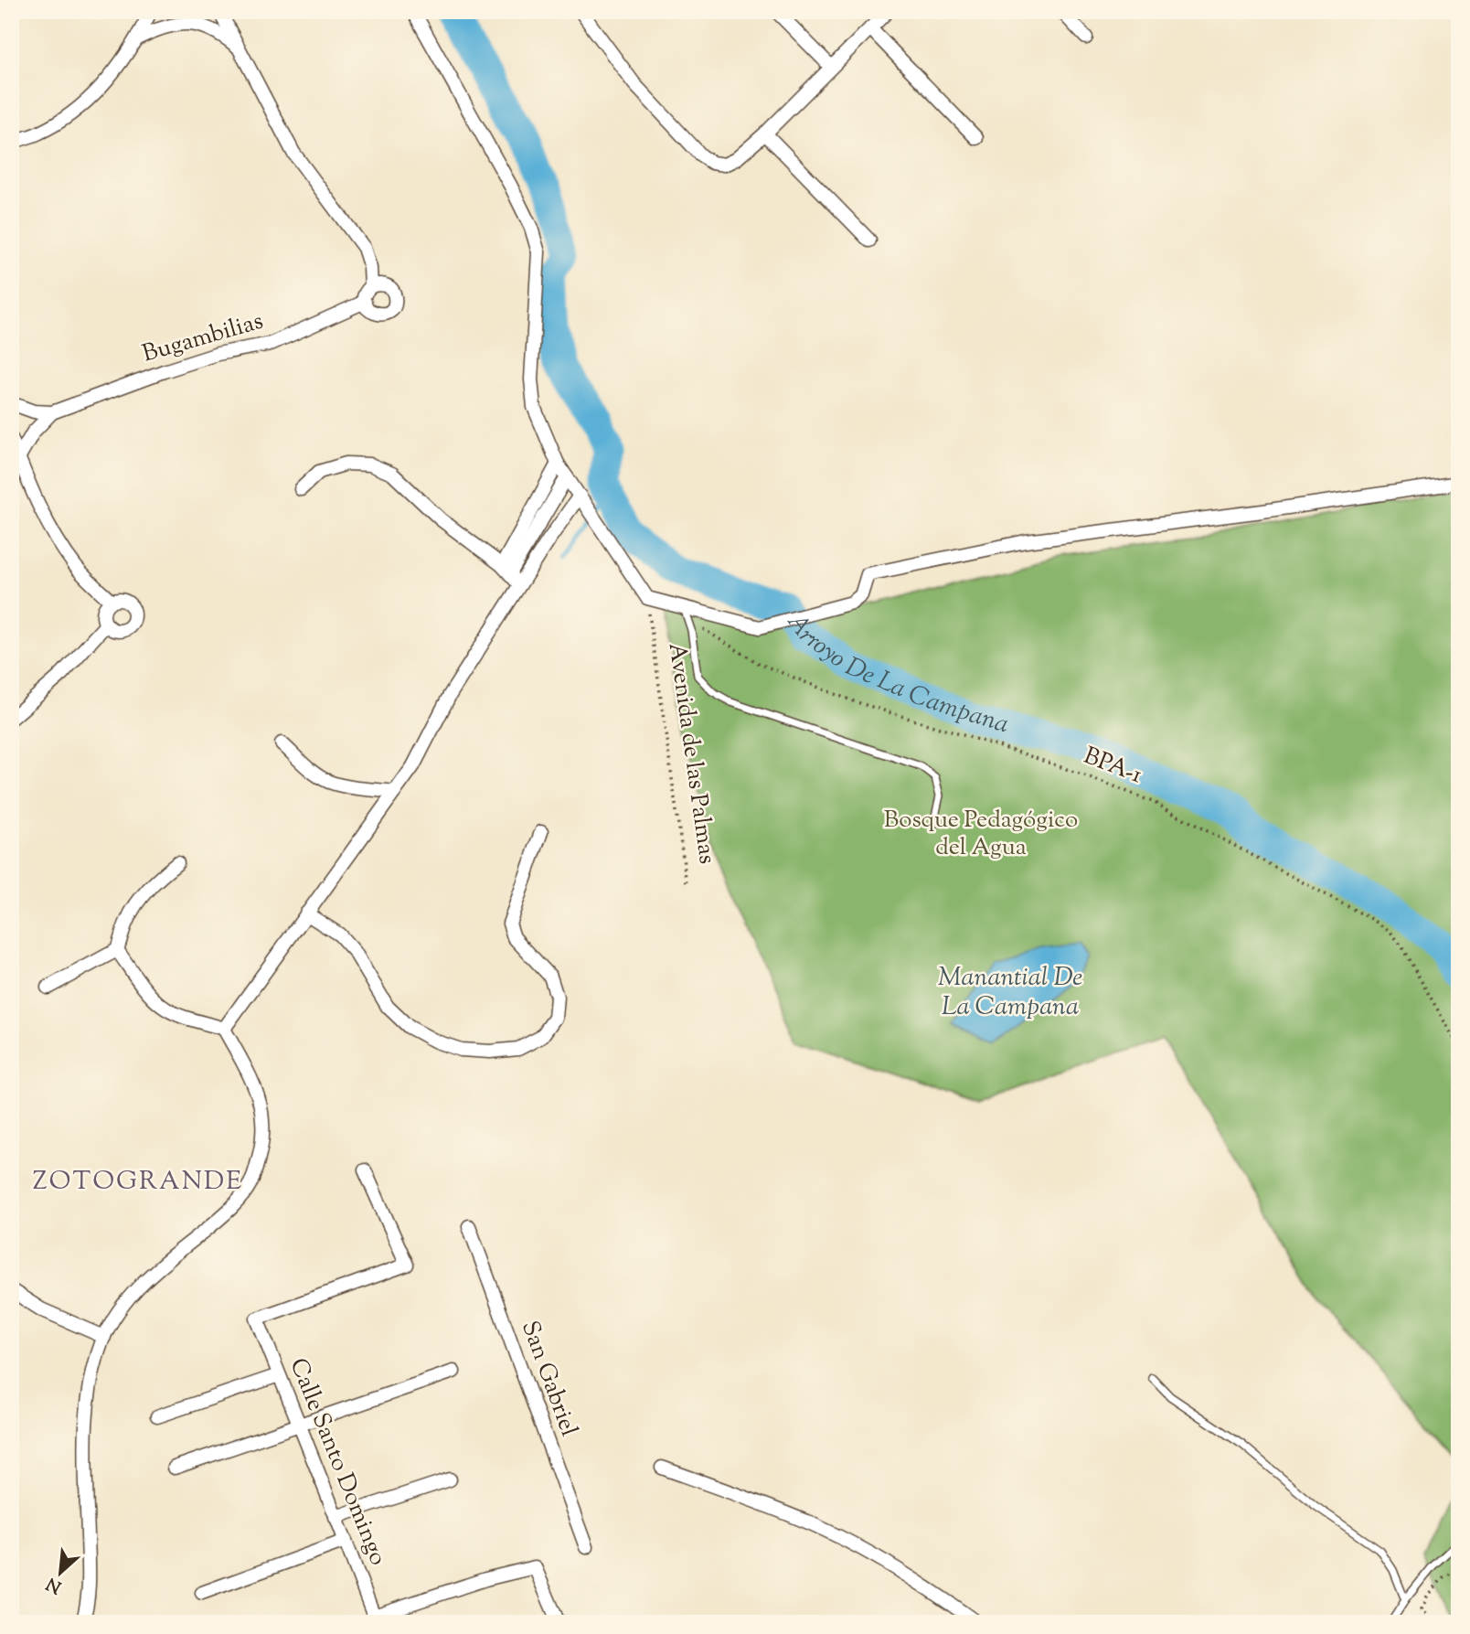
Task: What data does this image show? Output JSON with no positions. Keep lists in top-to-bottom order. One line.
{"streets":{"street":["Bugambilias","San Gabriel","Calle Santo Domingo"],"path":["Avenida de las Palmas"]},"districts":["ZOTOGRANDE"],"water":["Arroyo De La Campana","Manantial De La Campana"],"parks":["Bosque Pedagógico del Agua"],"north":"bottom left"}
